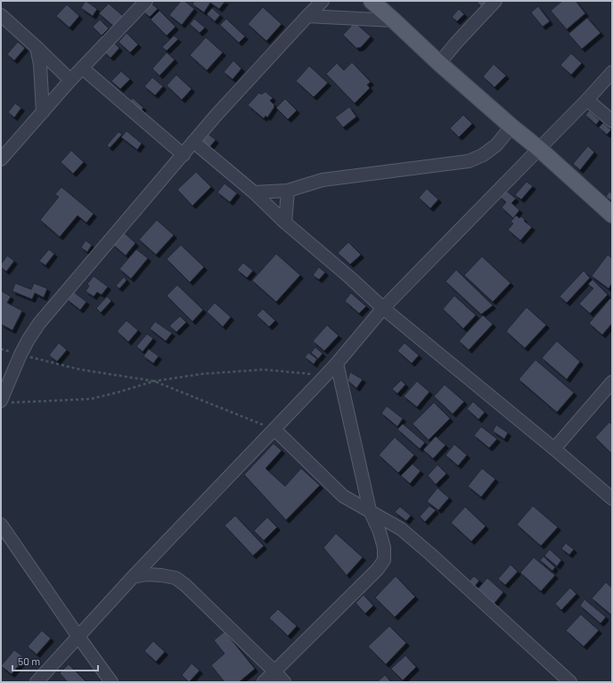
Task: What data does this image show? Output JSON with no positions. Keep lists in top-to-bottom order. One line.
{"scale_bar":"50 m"}
